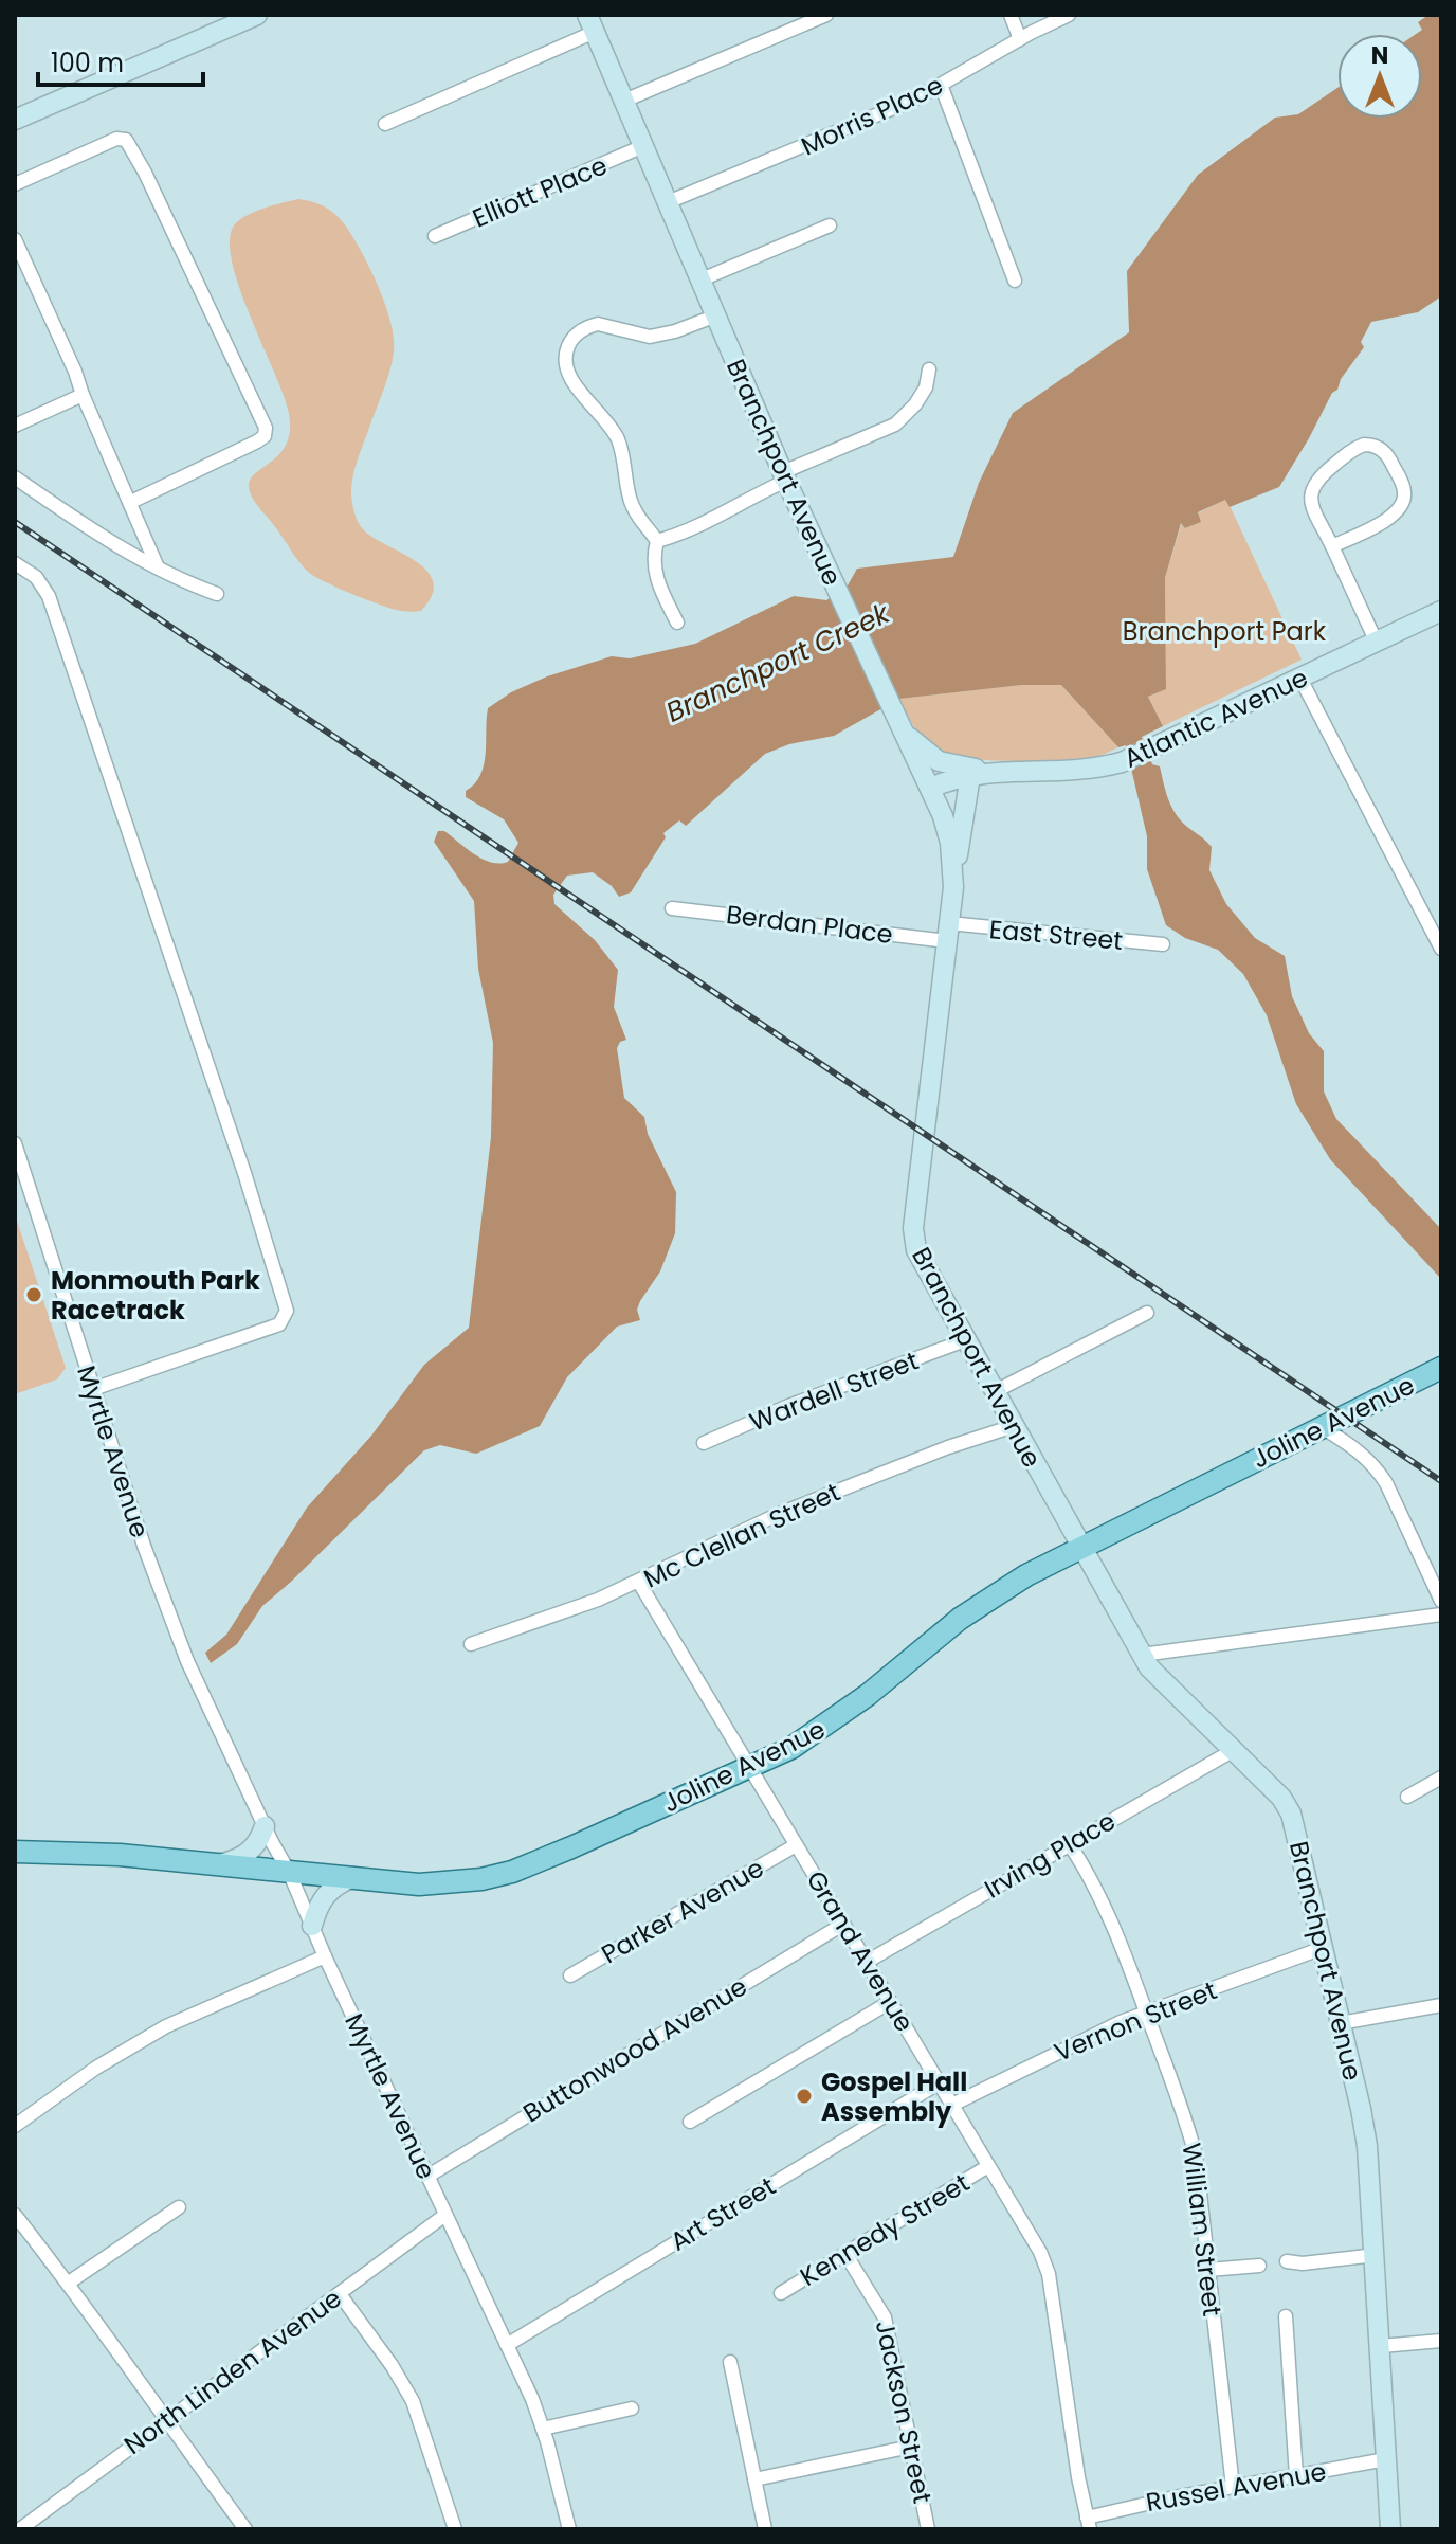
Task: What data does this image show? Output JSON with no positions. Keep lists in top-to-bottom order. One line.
{"streets":{"main road":["Joline Avenue"],"street":["Morris Place","Elliott Place","Branchport Avenue","Atlantic Avenue","Berdan Place","East Street","Wardell Street","Myrtle Avenue","Mc Clellan Street","Irving Place","Parker Avenue","Grand Avenue","Vernon Street","Buttonwood Avenue","Art Street","Kennedy Street","William Street","North Linden Avenue","Jackson Street","Russel Avenue"]},"crossings":[["Morris Place","Branchport Avenue"],["Elliott Place","Branchport Avenue"],["Branchport Avenue","Atlantic Avenue"],["Branchport Avenue","Berdan Place"],["Branchport Avenue","East Street"],["Branchport Avenue","Wardell Street"],["Branchport Avenue","Joline Avenue"],["Branchport Avenue","Mc Clellan Street"],["Branchport Avenue","Irving Place"],["Branchport Avenue","Vernon Street"],["Branchport Avenue","Russel Avenue"],["Berdan Place","East Street"],["Joline Avenue","Myrtle Avenue"],["Joline Avenue","Grand Avenue"],["Myrtle Avenue","Buttonwood Avenue"],["Myrtle Avenue","Art Street"],["Myrtle Avenue","North Linden Avenue"],["Mc Clellan Street","Grand Avenue"],["Irving Place","Grand Avenue"],["Irving Place","William Street"],["Parker Avenue","Grand Avenue"],["Grand Avenue","Vernon Street"],["Grand Avenue","Buttonwood Avenue"],["Grand Avenue","Art Street"],["Grand Avenue","Kennedy Street"],["Grand Avenue","Russel Avenue"],["Vernon Street","William Street"],["Kennedy Street","Jackson Street"],["William Street","Russel Avenue"]],"water":["Branchport Creek"],"parks":["Branchport Park"],"places":["Monmouth Park Racetrack","Gospel Hall Assembly"],"scale_bar":"100 m","north":"top"}
